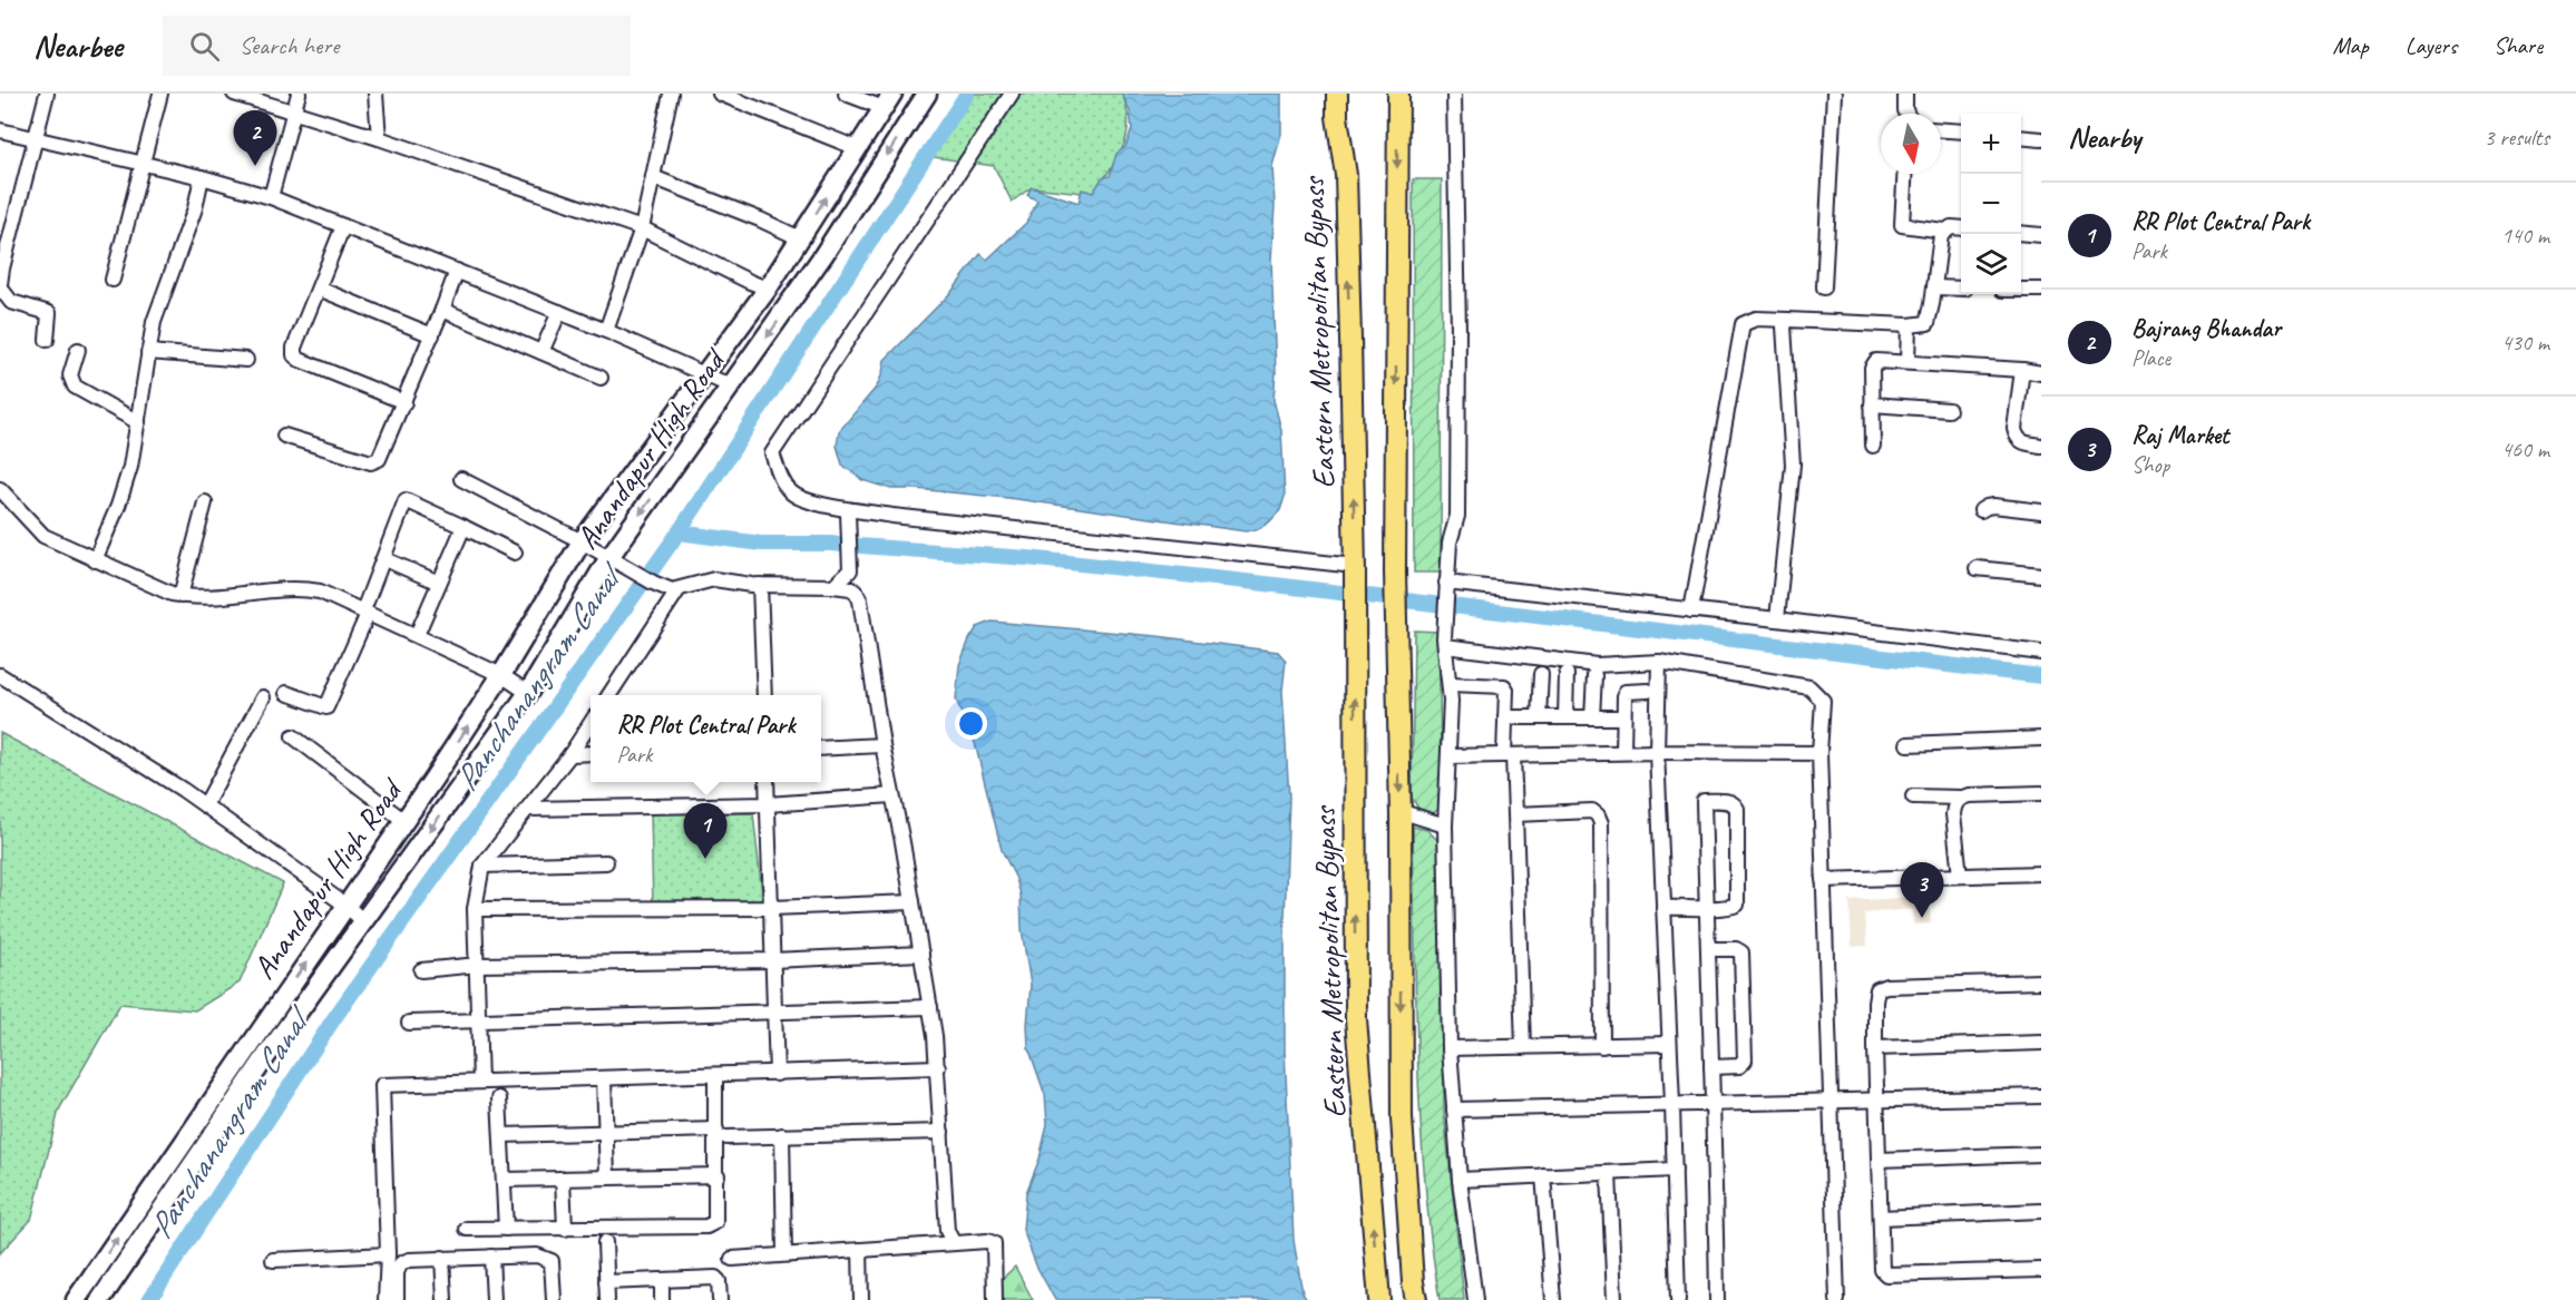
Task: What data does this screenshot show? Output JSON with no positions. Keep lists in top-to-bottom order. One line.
{"streets":{"main road":["Eastern Metropolitan Bypass","Anandapur High Road"]},"water":["Panchanangram Canal"],"north":"bottom","page":{"header":"Nearbee","search":"Search here","nav":["Map","Layers","Share"],"heading":["Nearby","3 results"],"pins":["2","1","3"],"map_buttons":["+","−"],"list":[{"mark":"1","name":"RR Plot Central Park","note":"Park","value":"140 m"},{"mark":"2","name":"Bajrang Bhandar","note":"Place","value":"430 m"},{"mark":"3","name":"Raj Market","note":"Shop","value":"460 m"}],"popup":["RR Plot Central Park","Park"]}}
